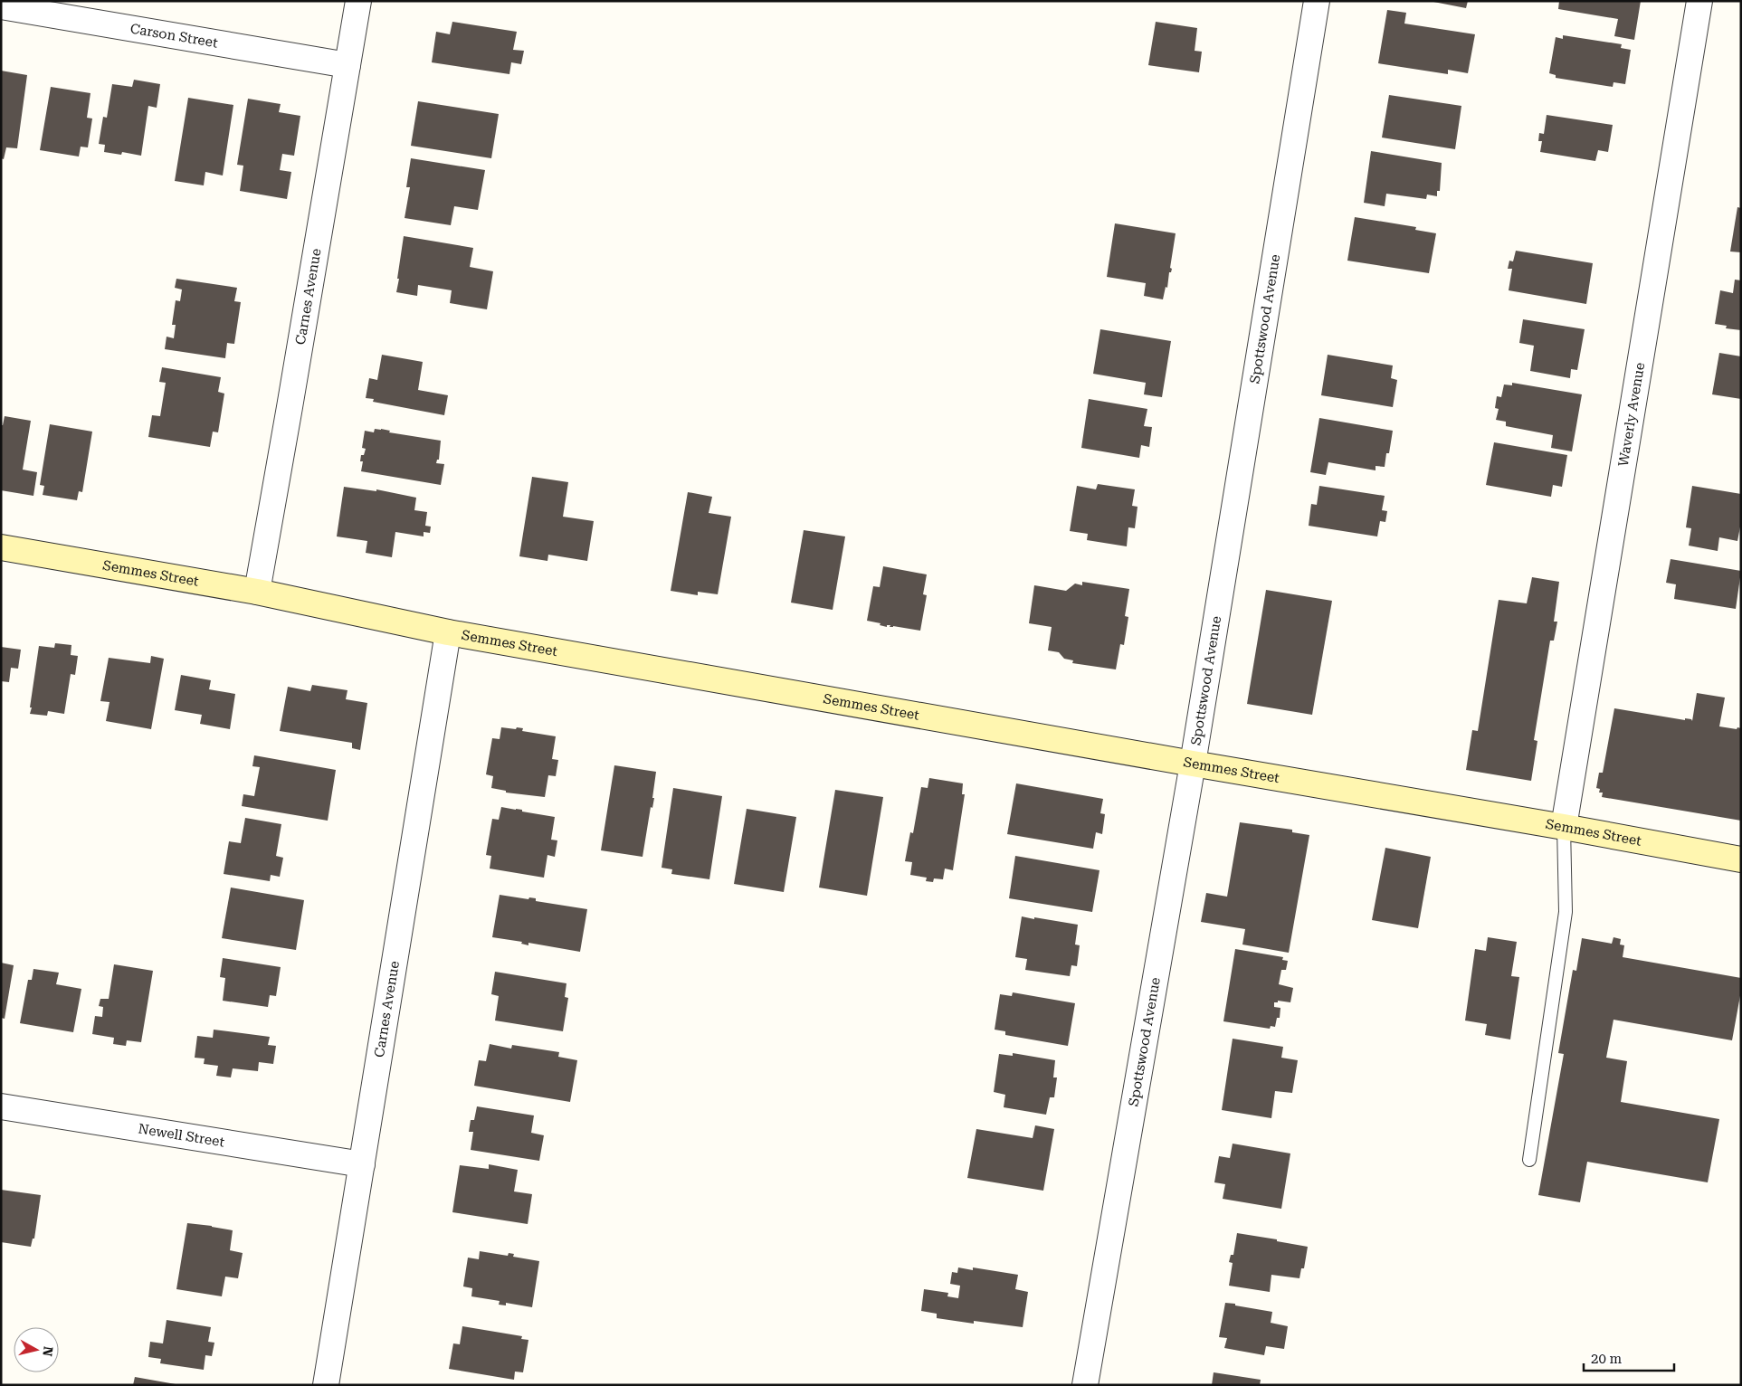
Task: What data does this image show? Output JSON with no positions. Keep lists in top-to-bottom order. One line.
{"streets":{"main road":["Semmes Street"],"street":["Carson Street","Carnes Avenue","Spottswood Avenue","Waverly Avenue","Newell Street"]},"crossings":[["Carson Street","Carnes Avenue"],["Carnes Avenue","Semmes Street"],["Carnes Avenue","Newell Street"],["Spottswood Avenue","Semmes Street"],["Waverly Avenue","Semmes Street"]],"scale_bar":"20 m","north":"right"}
